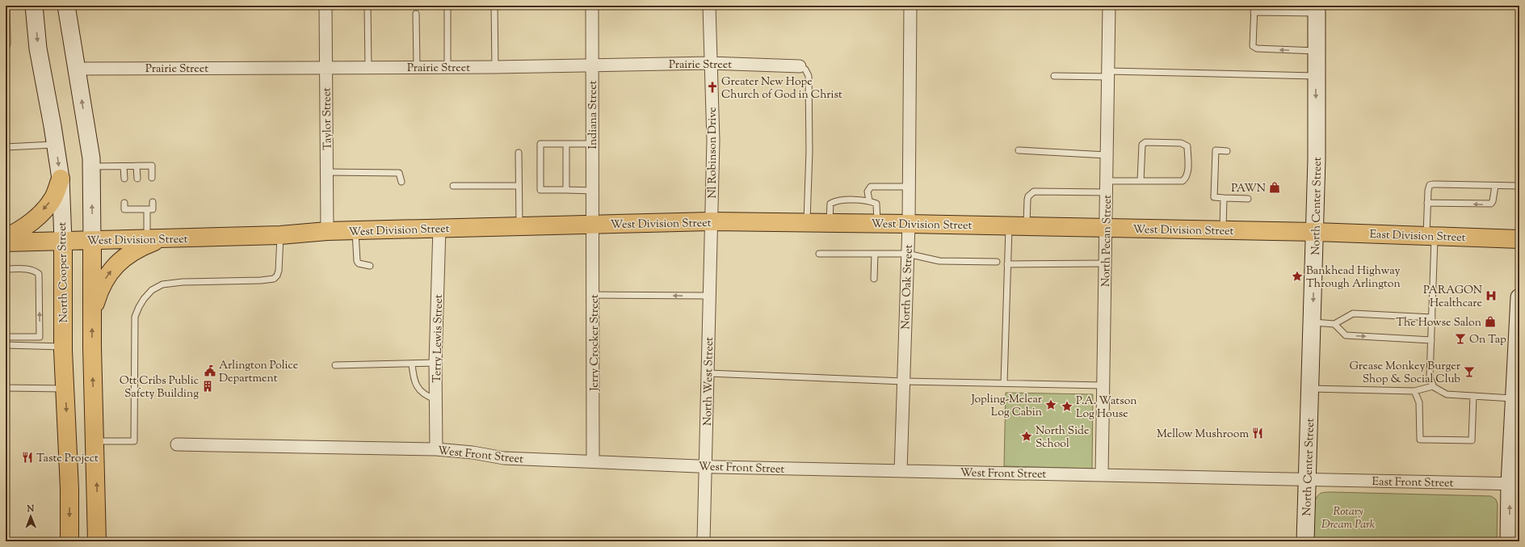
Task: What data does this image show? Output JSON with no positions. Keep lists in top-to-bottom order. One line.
{"streets":{"main road":["North Center Street","West Division Street","East Division Street","North Cooper Street"],"street":["Prairie Street","Indiana Street","Taylor Street","Nl Robinson Drive","North Pecan Street","North Oak Street","Terry Lewis Street","Jerry Crocker Street","North West Street","West Front Street","East Front Street"]},"crossings":[["Prairie Street","Indiana Street"],["Prairie Street","Taylor Street"],["Prairie Street","Nl Robinson Drive"],["Indiana Street","West Division Street"],["Indiana Street","Jerry Crocker Street"],["Taylor Street","West Division Street"],["Nl Robinson Drive","West Division Street"],["Nl Robinson Drive","North West Street"],["North Center Street","West Division Street"],["North Center Street","East Division Street"],["North Center Street","West Front Street"],["North Center Street","East Front Street"],["West Division Street","East Division Street"],["West Division Street","North Pecan Street"],["West Division Street","North Cooper Street"],["West Division Street","North Oak Street"],["West Division Street","Terry Lewis Street"],["West Division Street","Jerry Crocker Street"],["West Division Street","North West Street"],["North Pecan Street","West Front Street"],["North Oak Street","West Front Street"],["Terry Lewis Street","West Front Street"],["Jerry Crocker Street","West Front Street"],["North West Street","West Front Street"],["West Front Street","East Front Street"]],"one_way":["North Center Street"],"parks":["Rotary Dream Park"],"places":{"church":["Greater New Hope Church of God in Christ"],"shop":["PAWN","The Howse Salon"],"place":["Bankhead Highway Through Arlington","Jopling-Melear Log Cabin","P.A. Watson Log House","North Side School"],"hospital":["PARAGON Healthcare"],"bar":["On Tap","Grease Monkey Burger Shop & Social Club"],"public building":["Arlington Police Department"],"building":["Ott Cribs Public Safety Building"],"restaurant":["Mellow Mushroom","Taste Project"]},"north":"top"}
